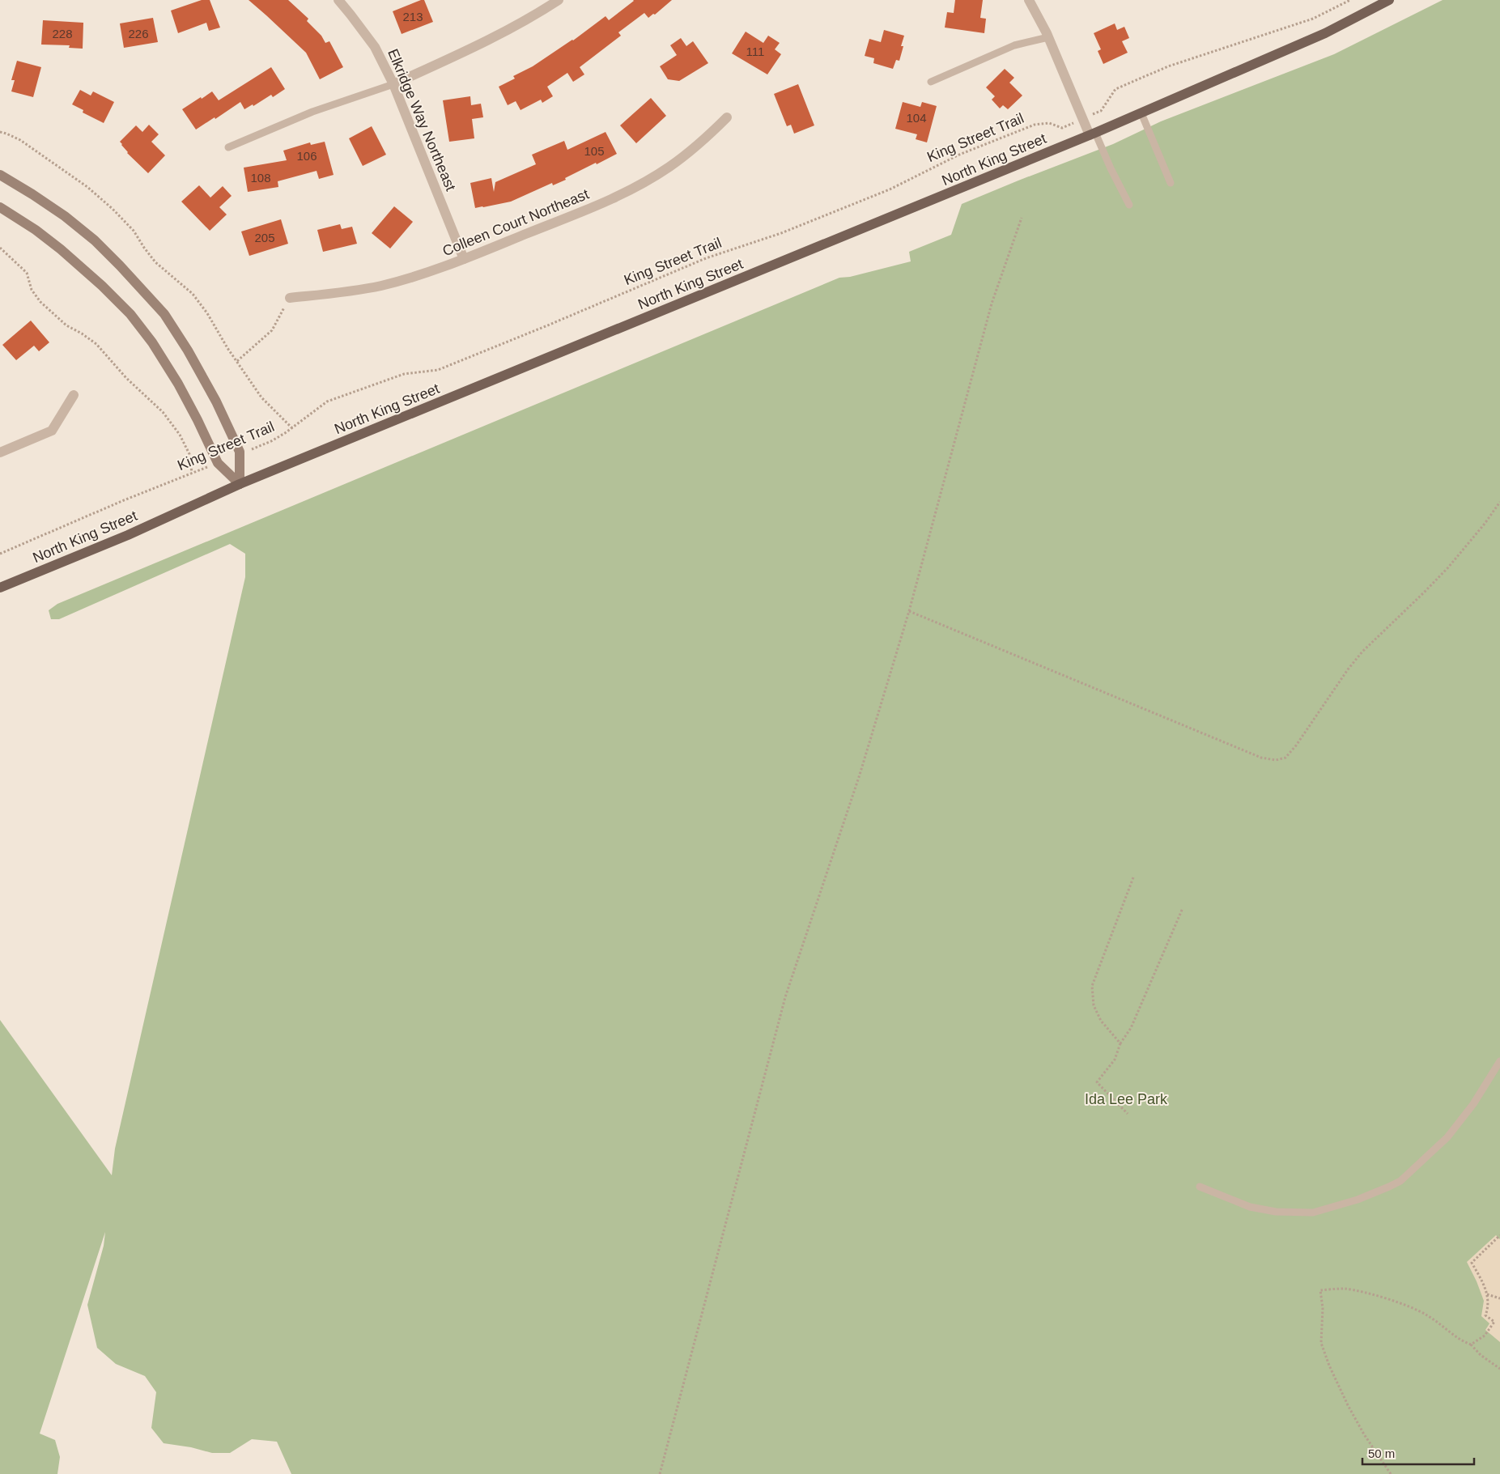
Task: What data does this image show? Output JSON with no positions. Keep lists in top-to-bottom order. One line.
{"streets":{"main road":["North King Street"],"street":["Elkridge Way Northeast","Colleen Court Northeast"],"path":["King Street Trail"]},"crossings":[["Elkridge Way Northeast","Colleen Court Northeast"]],"parks":["Ida Lee Park"],"house_numbers":["213","228","226","111","104","105","106","108","205"],"scale_bar":"50 m"}
